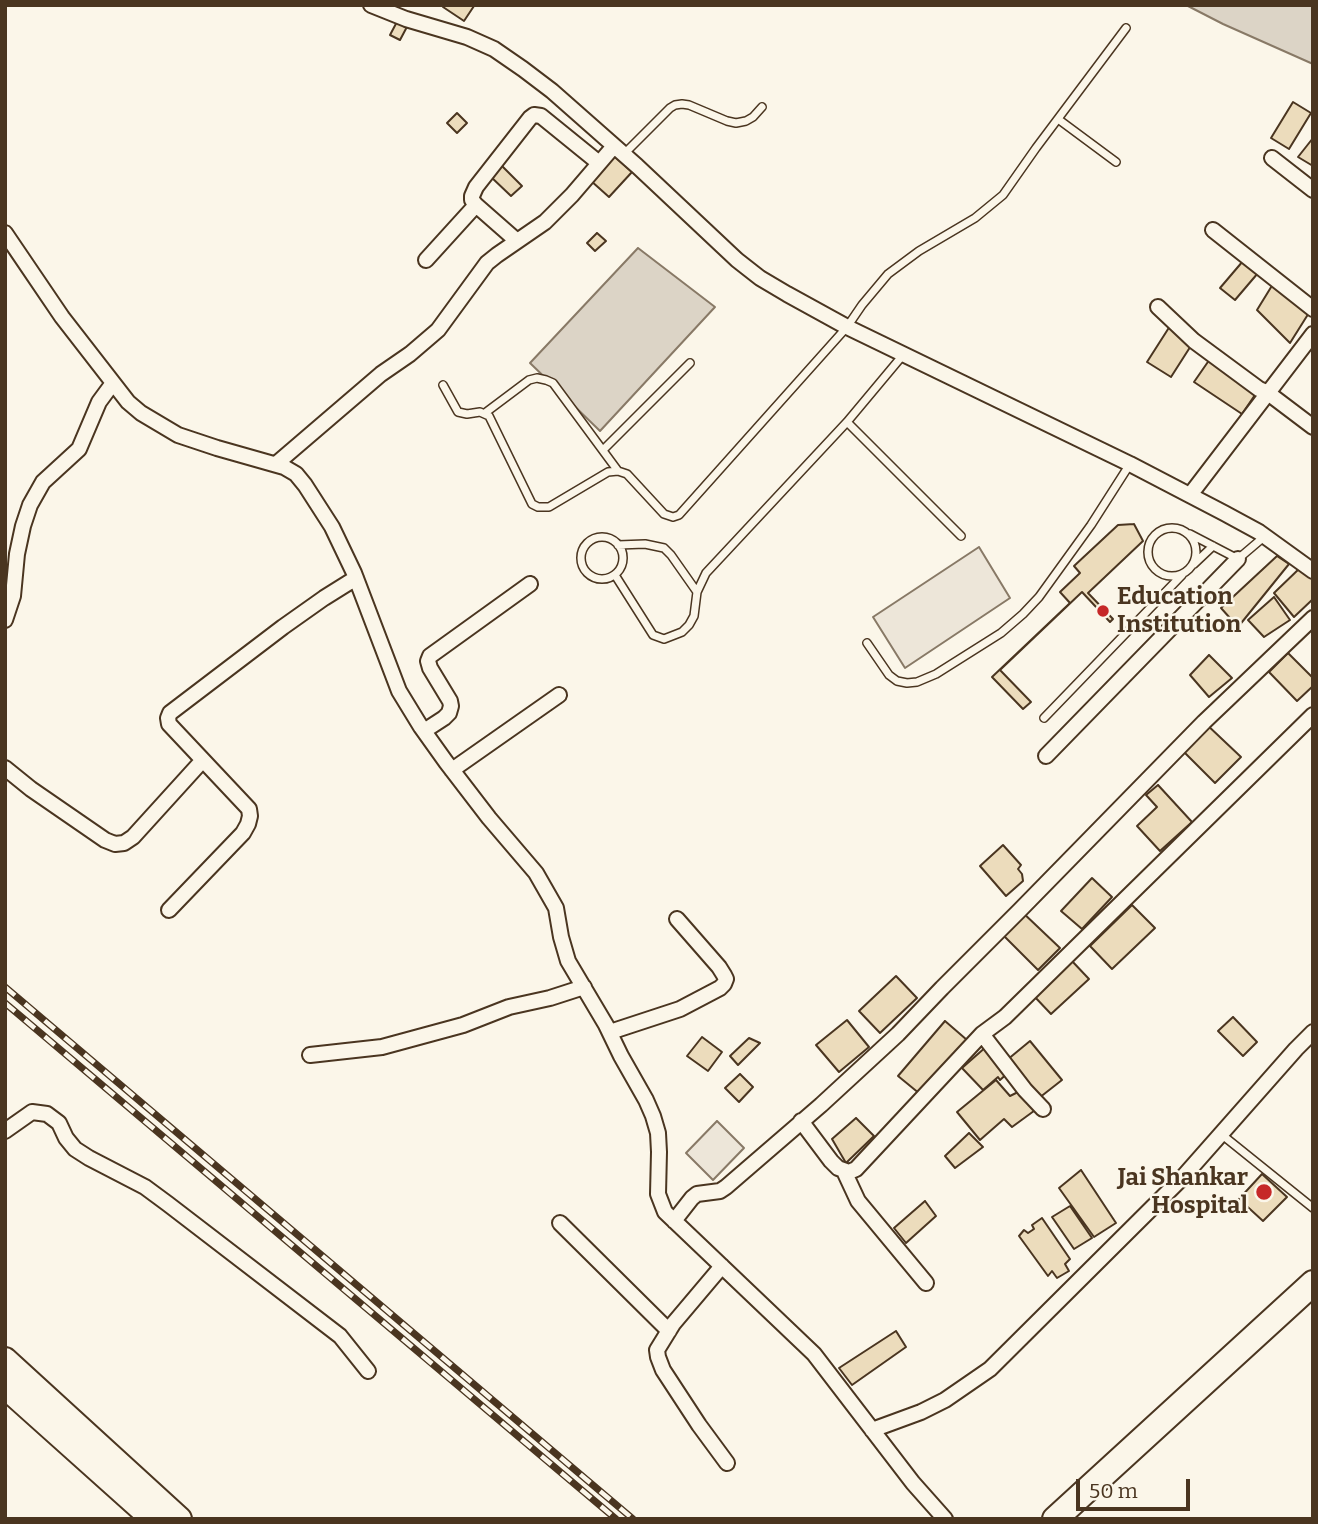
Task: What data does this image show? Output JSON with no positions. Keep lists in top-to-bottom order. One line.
{"places":["Education Institution","Jai Shankar Hospital"],"scale_bar":"50 m"}
